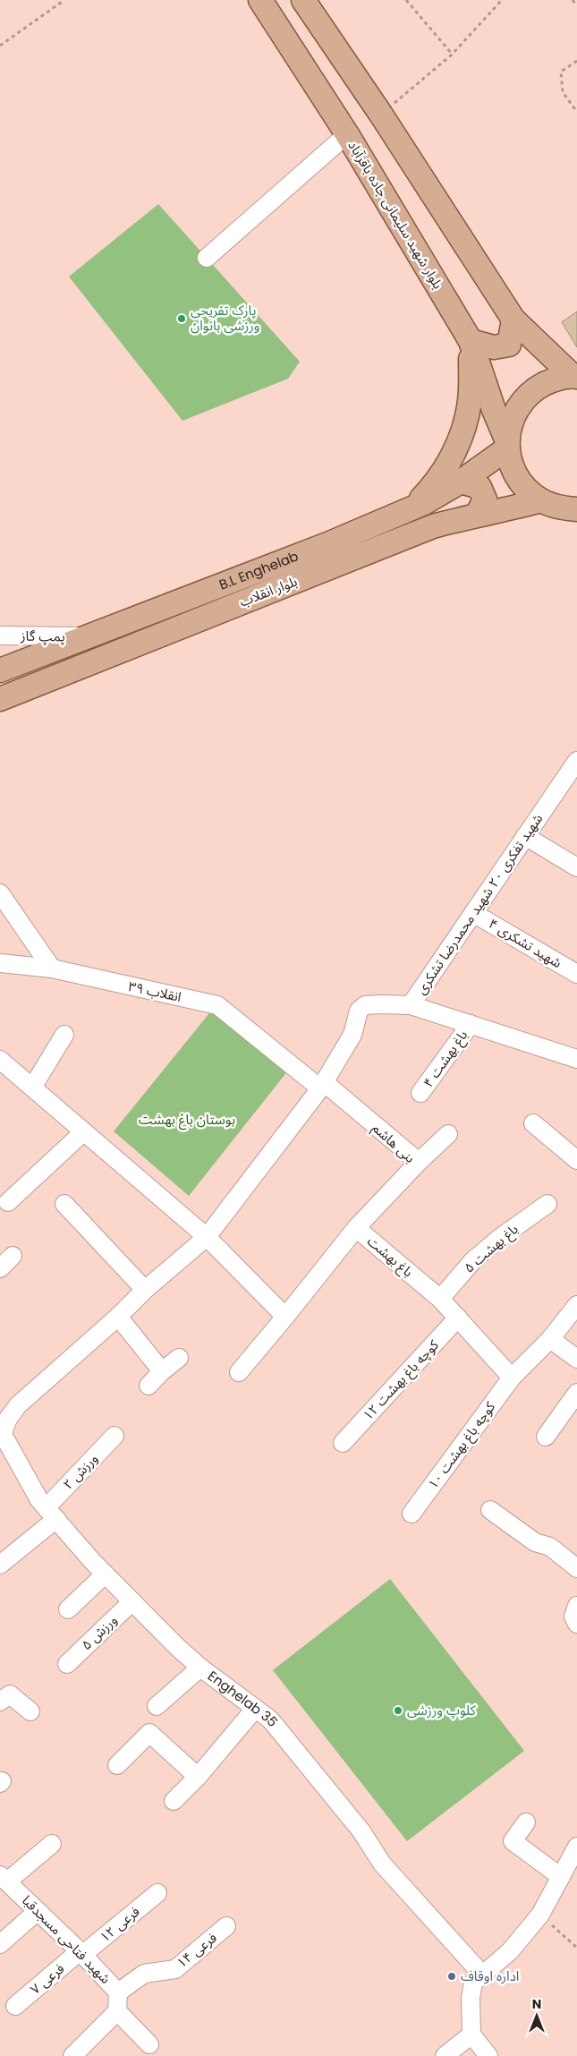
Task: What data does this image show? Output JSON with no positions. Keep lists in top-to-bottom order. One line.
{"streets":{"main road":["بلوار شهید سلیمانی جاده باقرآباد","B.L Enghelab","بلوار انقلاب"],"street":["پمپ گاز","شهید تفکری ۲۰ شهید محمدرضا تشکری","شهید تشکری ۴","انقلاب ۳۹","باغ بهشت ۴","بنی هاشم","باغ بهشت ۵","باغ بهشت","کوچه باغ بهشت ۱۲","کوچه باغ بهشت ۱۰","ورزش ۲","ورزش ۵","Enghelab 35","فرعی ۱۲","شهید فتاحی مسجدقبا","فرعی ۱۴","فرعی ۷"]},"crossings":[["بلوار شهید سلیمانی جاده باقرآباد","B.L Enghelab"],["بلوار شهید سلیمانی جاده باقرآباد","بلوار انقلاب"],["B.L Enghelab","پمپ گاز"],["شهید تفکری ۲۰ شهید محمدرضا تشکری","شهید تشکری ۴"],["شهید تفکری ۲۰ شهید محمدرضا تشکری","انقلاب ۳۹"],["شهید تفکری ۲۰ شهید محمدرضا تشکری","بنی هاشم"],["انقلاب ۳۹","بنی هاشم"],["بنی هاشم","باغ بهشت"],["باغ بهشت ۵","باغ بهشت"],["باغ بهشت","کوچه باغ بهشت ۱۲"],["باغ بهشت","کوچه باغ بهشت ۱۰"],["ورزش ۲","Enghelab 35"],["ورزش ۵","Enghelab 35"],["فرعی ۱۲","شهید فتاحی مسجدقبا"],["فرعی ۱۲","فرعی ۷"],["شهید فتاحی مسجدقبا","فرعی ۱۴"],["شهید فتاحی مسجدقبا","فرعی ۷"]],"parks":["بوستان باغ بهشت"],"places":["پارک تفریحی ورزشی بانوان","کلوپ ورزشی","اداره اوقاف"],"north":"top"}
